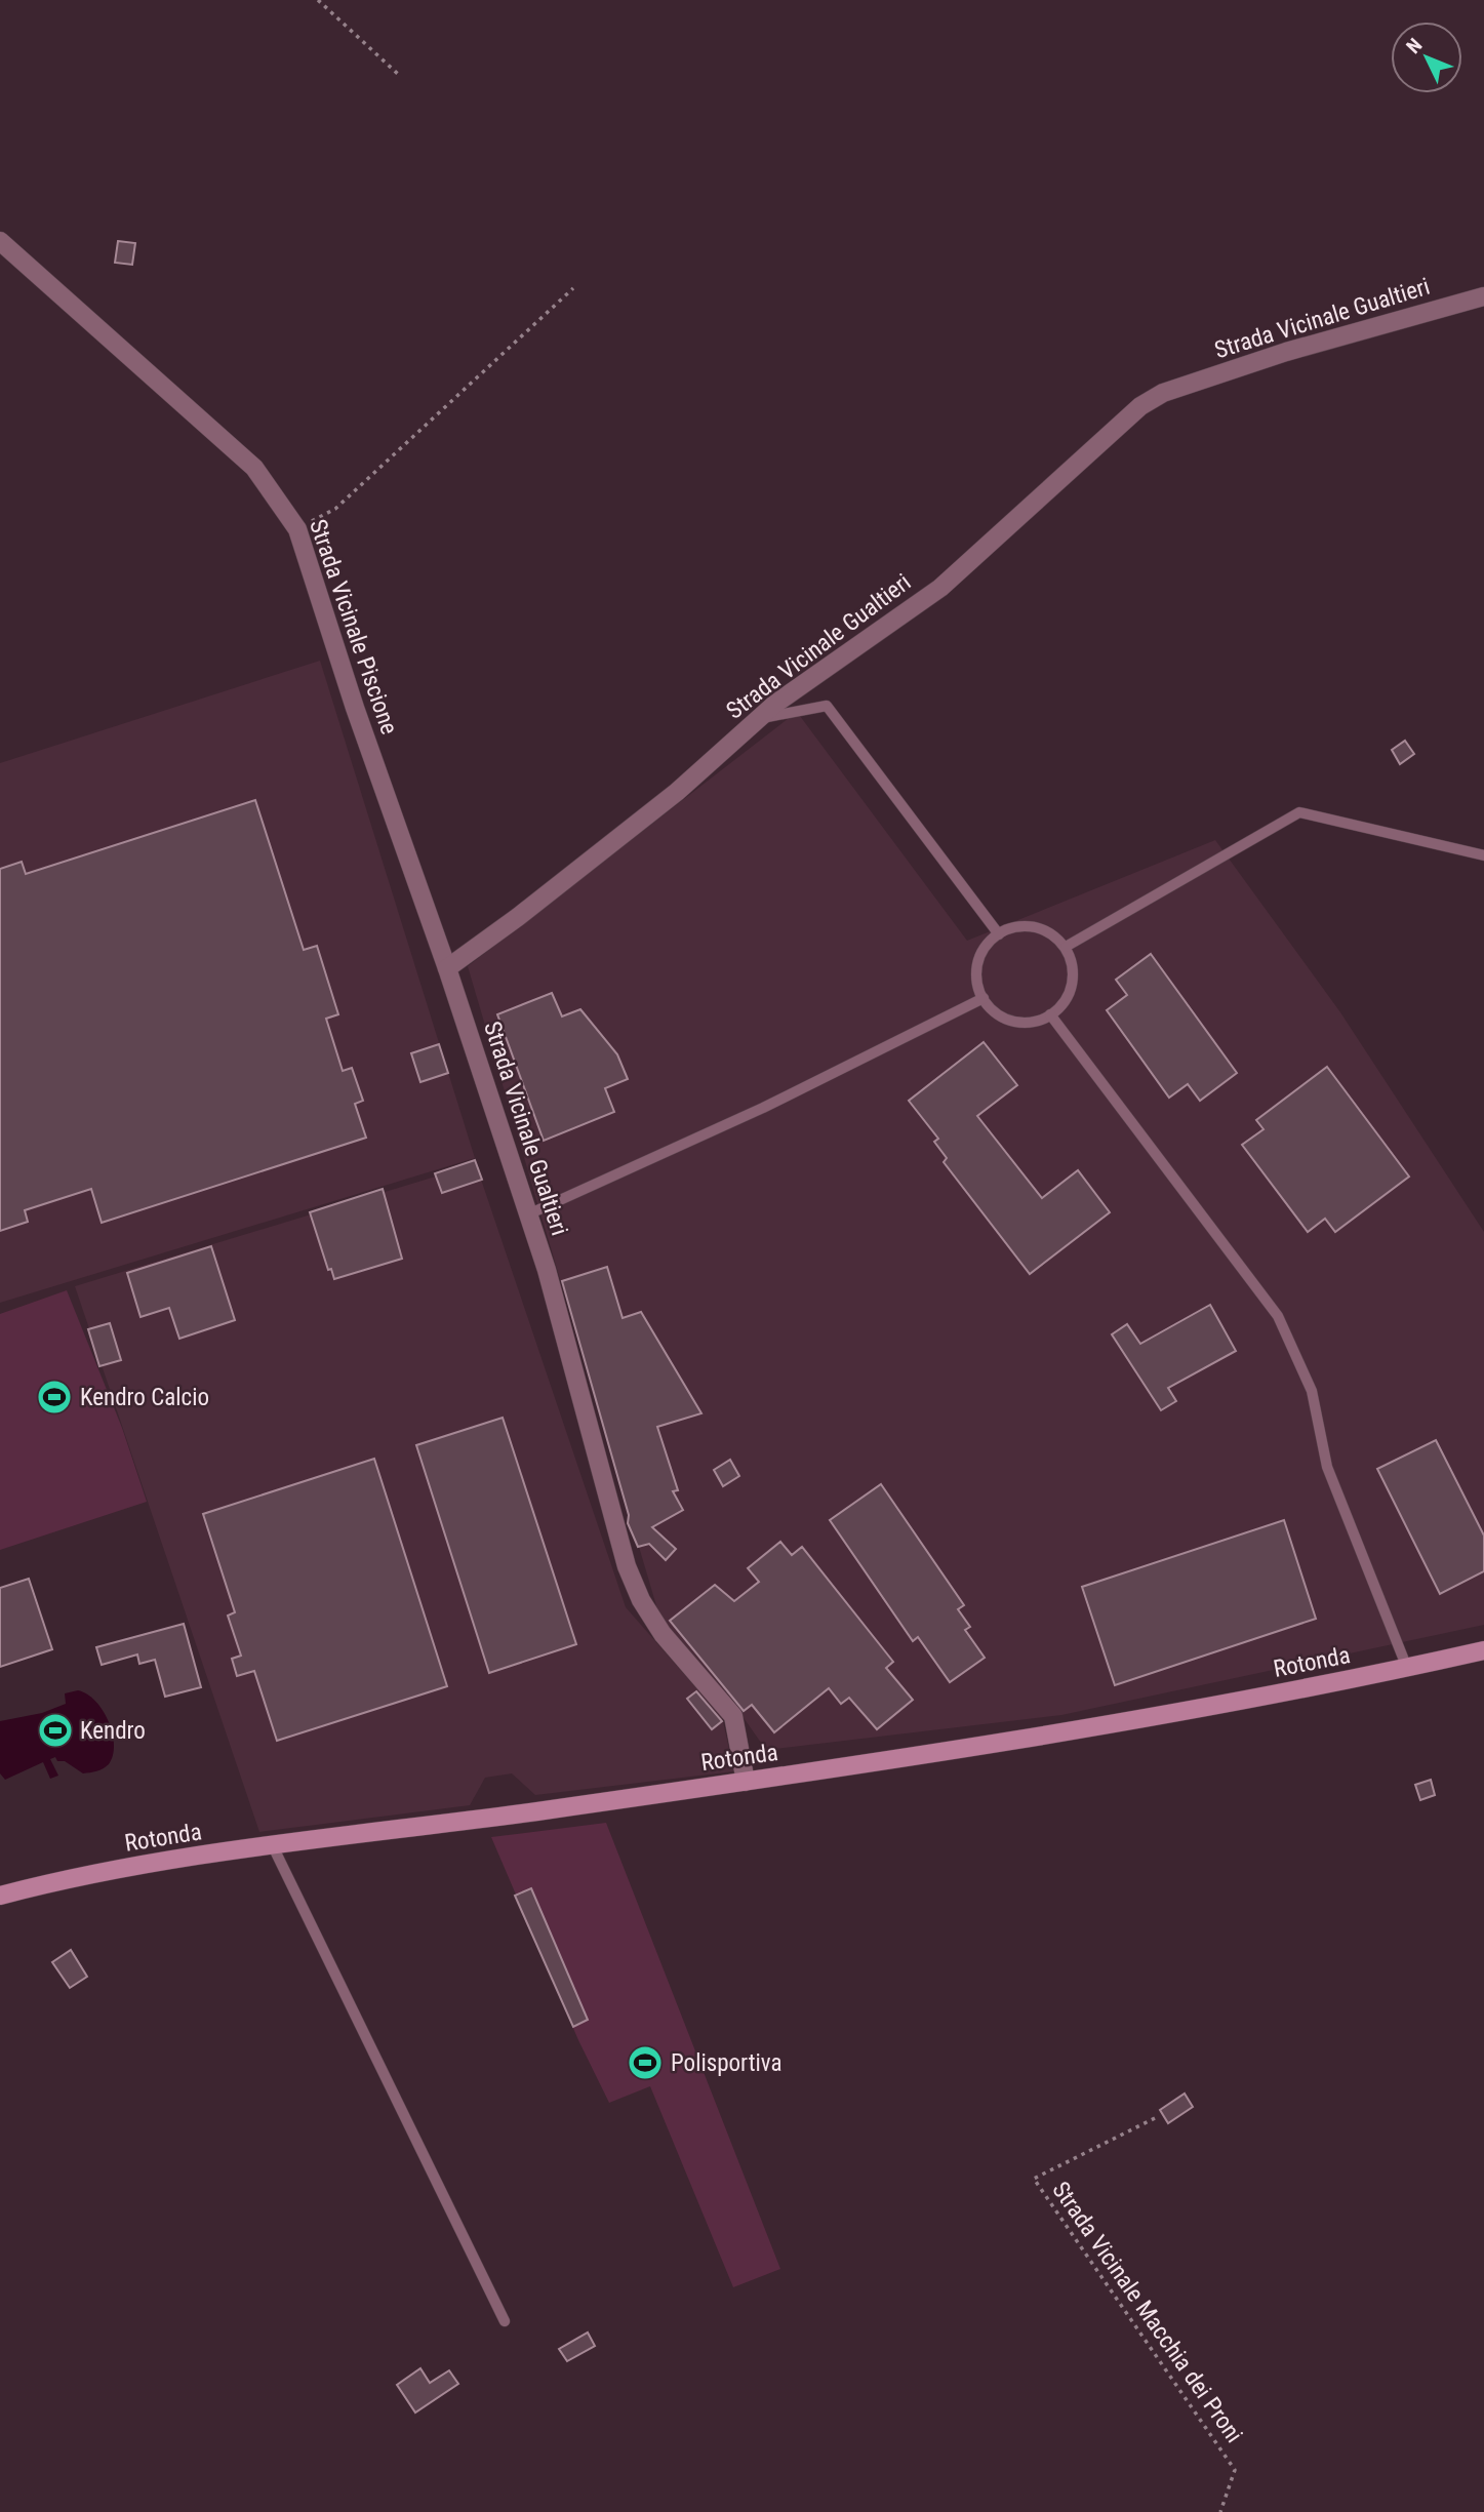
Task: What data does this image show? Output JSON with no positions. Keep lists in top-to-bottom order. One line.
{"streets":{"main road":["Rotonda"],"street":["Strada Vicinale Gualtieri","Strada Vicinale Piscione"],"path":["Strada Vicinale Macchia dei Proni"]},"crossings":[["Strada Vicinale Gualtieri","Strada Vicinale Piscione"],["Strada Vicinale Gualtieri","Rotonda"]],"places":{"sports":["Kendro Calcio","Kendro","Polisportiva"]},"north":"top left"}
